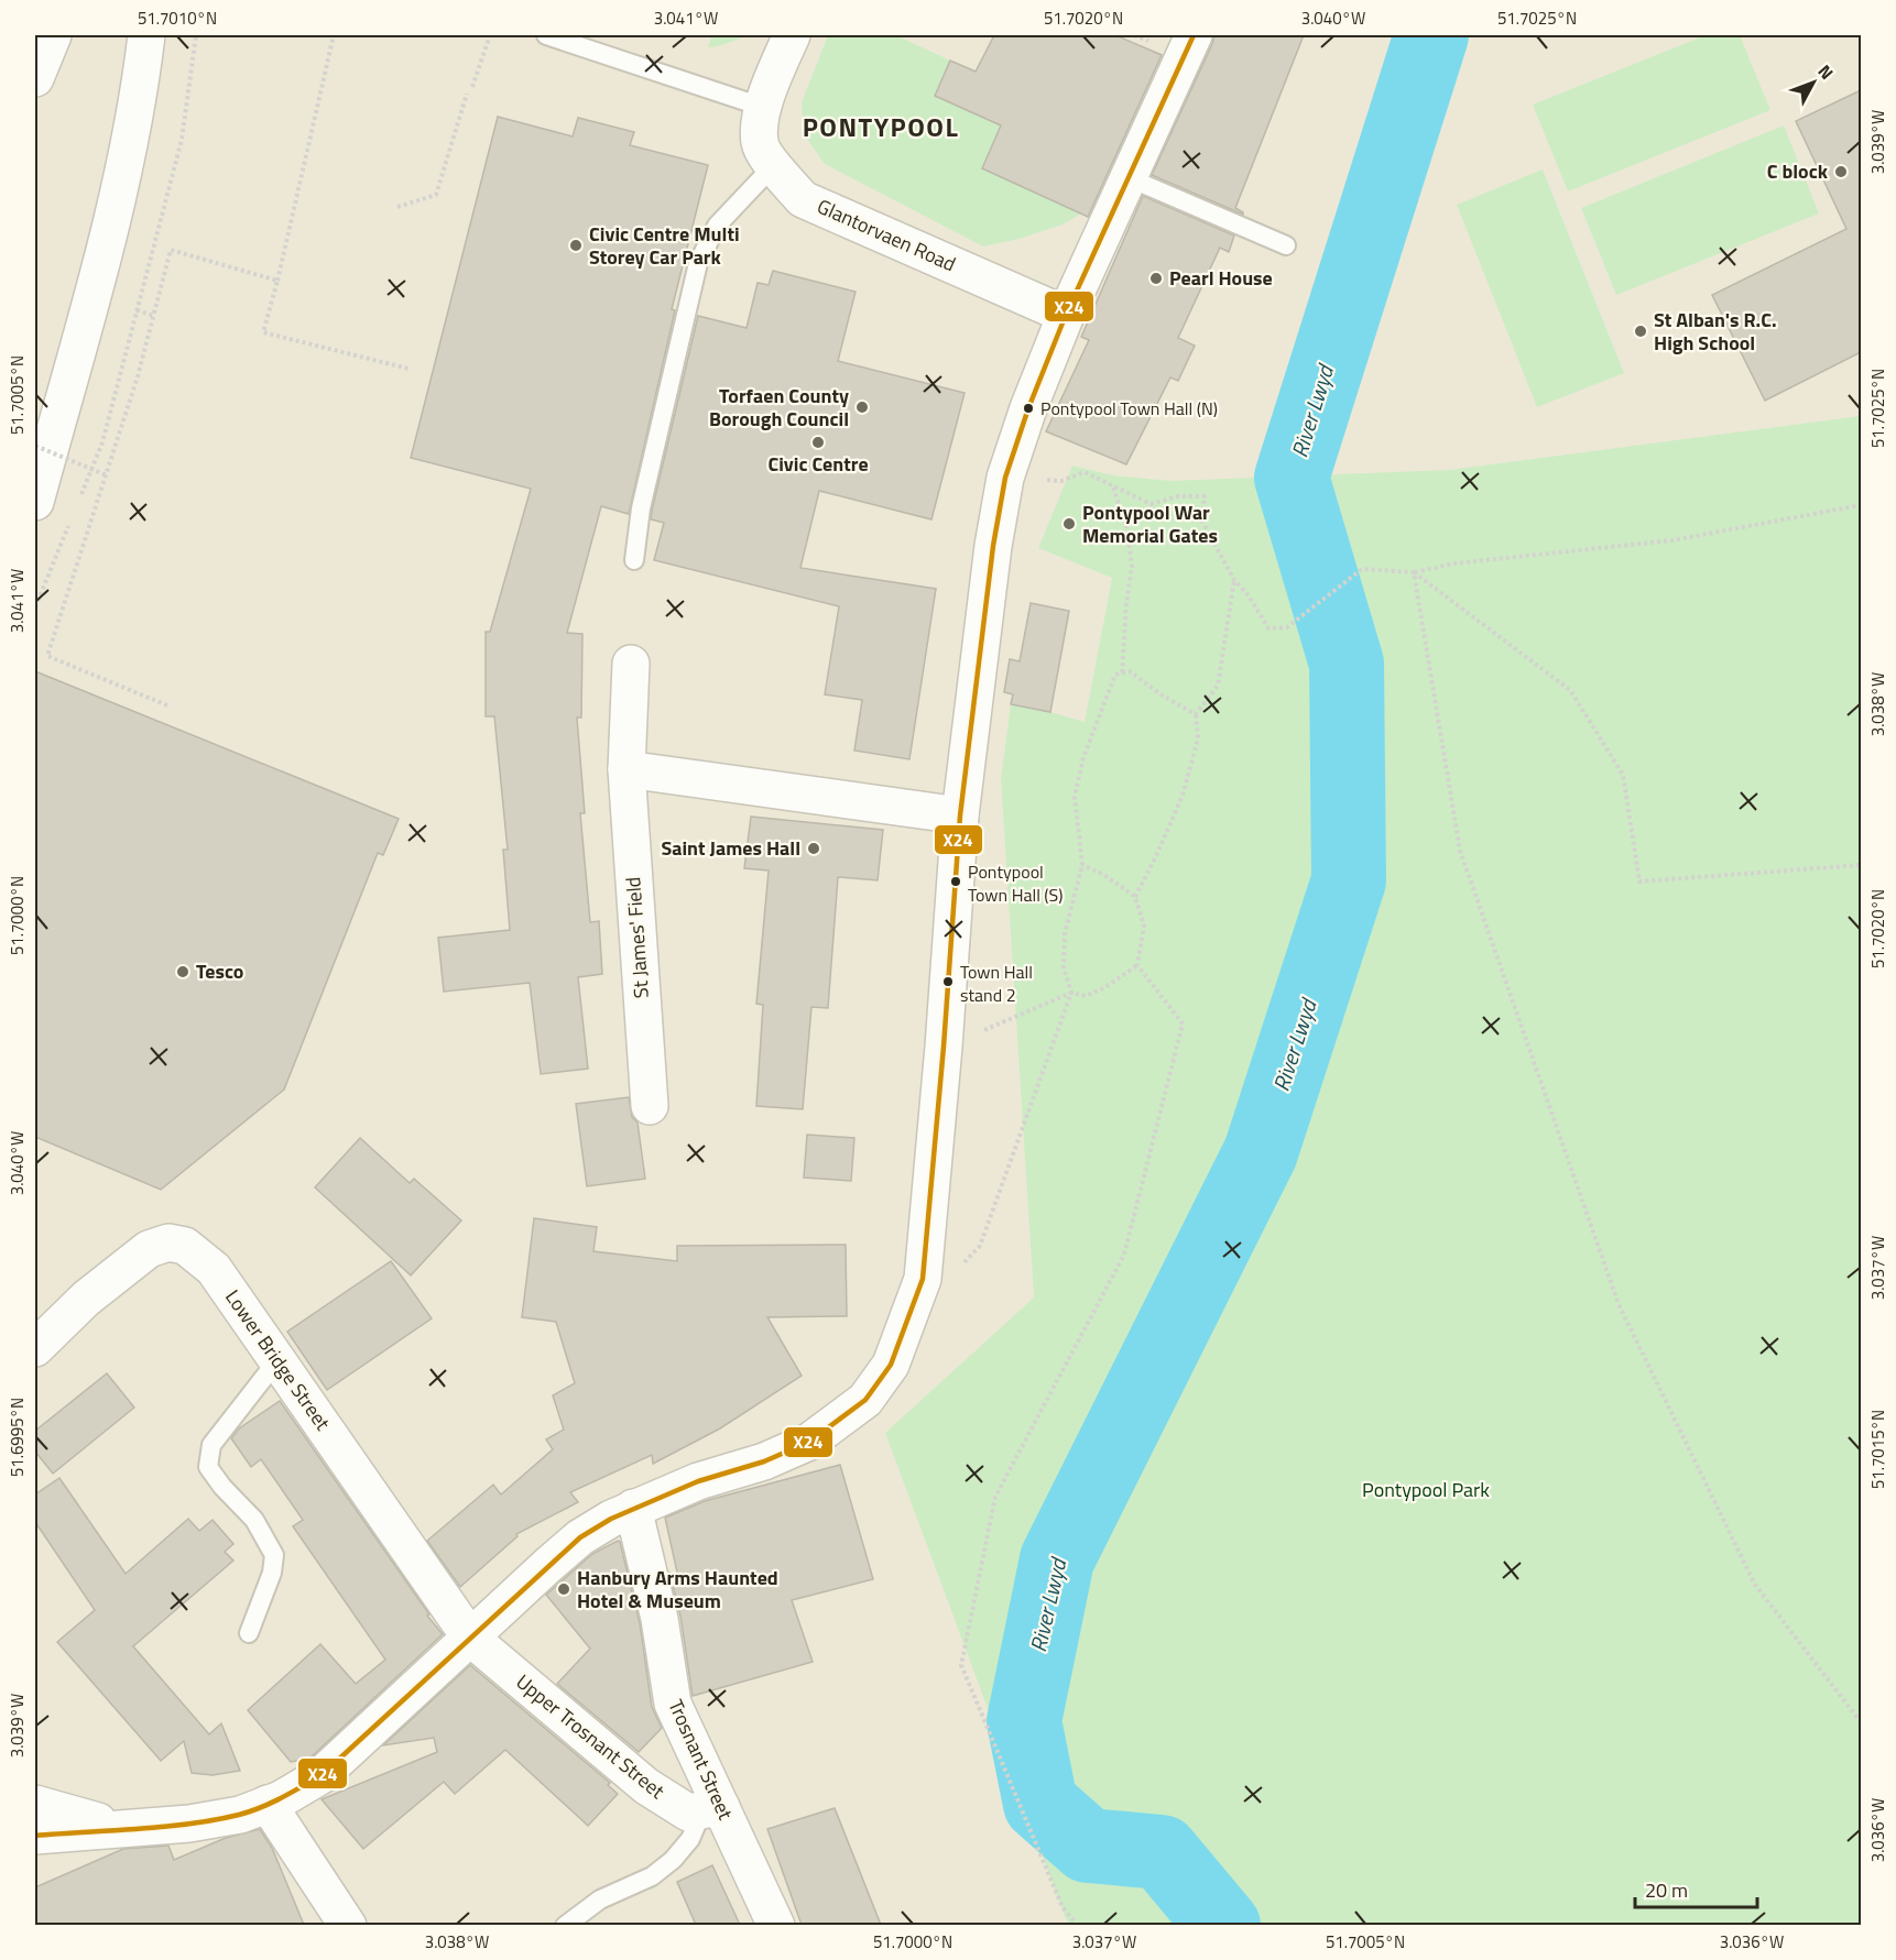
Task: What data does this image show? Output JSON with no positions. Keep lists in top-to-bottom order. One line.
{"streets":{"street":["Glantorvaen Road","St James' Field","Lower Bridge Street","Upper Trosnant Street","Trosnant Street"]},"crossings":[["Lower Bridge Street","Upper Trosnant Street"],["Upper Trosnant Street","Trosnant Street"]],"districts":["PONTYPOOL"],"water":["River Lwyd"],"parks":["Pontypool Park"],"places":["C block","Civic Centre Multi Storey Car Park","Pearl House","St Alban's R.C. High School","Torfaen County Borough Council","Pontypool Town Hall (N)","Civic Centre","Pontypool War Memorial Gates","Saint James Hall","Pontypool Town Hall (S)","Tesco","Town Hall stand 2","Hanbury Arms Haunted Hotel & Museum"],"lines":["transit line X24"],"scale_bar":"20 m","north":"top right","coordinates":["51.7010°N","3.041°W","51.7020°N","3.040°W","51.7025°N","3.039°W","51.7005°N","3.038°W","51.7000°N","3.037°W","51.6995°N","51.7015°N","3.036°W"]}
